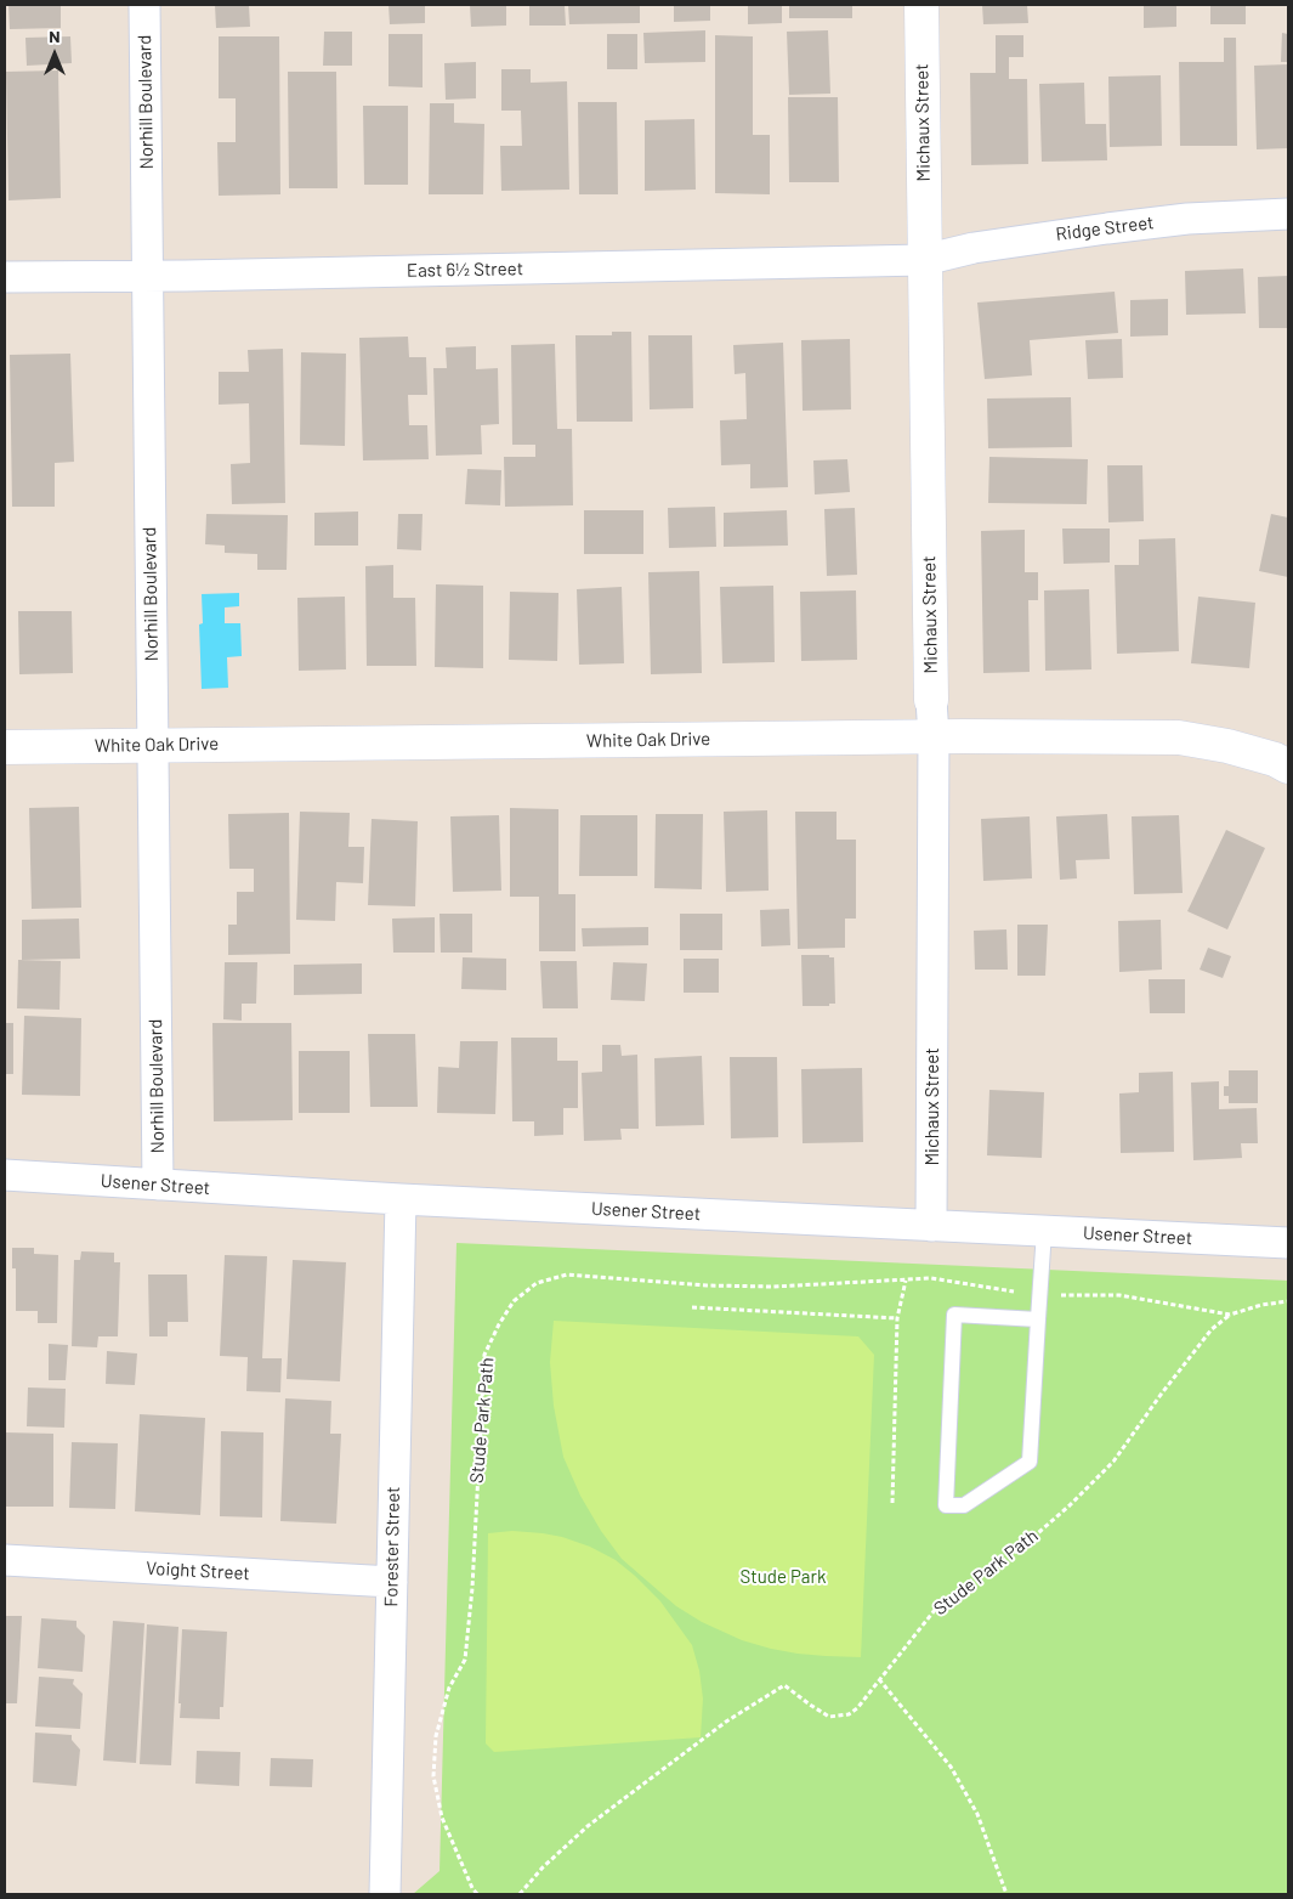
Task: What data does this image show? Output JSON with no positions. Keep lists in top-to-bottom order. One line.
{"streets":{"main road":["Michaux Street","White Oak Drive"],"street":["Norhill Boulevard","Ridge Street","East 6½ Street","Usener Street","Forester Street","Voight Street"],"path":["Stude Park Path"]},"crossings":[["Norhill Boulevard","East 6½ Street"],["Norhill Boulevard","White Oak Drive"],["Norhill Boulevard","Usener Street"],["Michaux Street","Ridge Street"],["Michaux Street","East 6½ Street"],["Michaux Street","White Oak Drive"],["Michaux Street","Usener Street"],["Ridge Street","East 6½ Street"],["Usener Street","Forester Street"],["Forester Street","Voight Street"]],"parks":["Stude Park"],"north":"top"}
